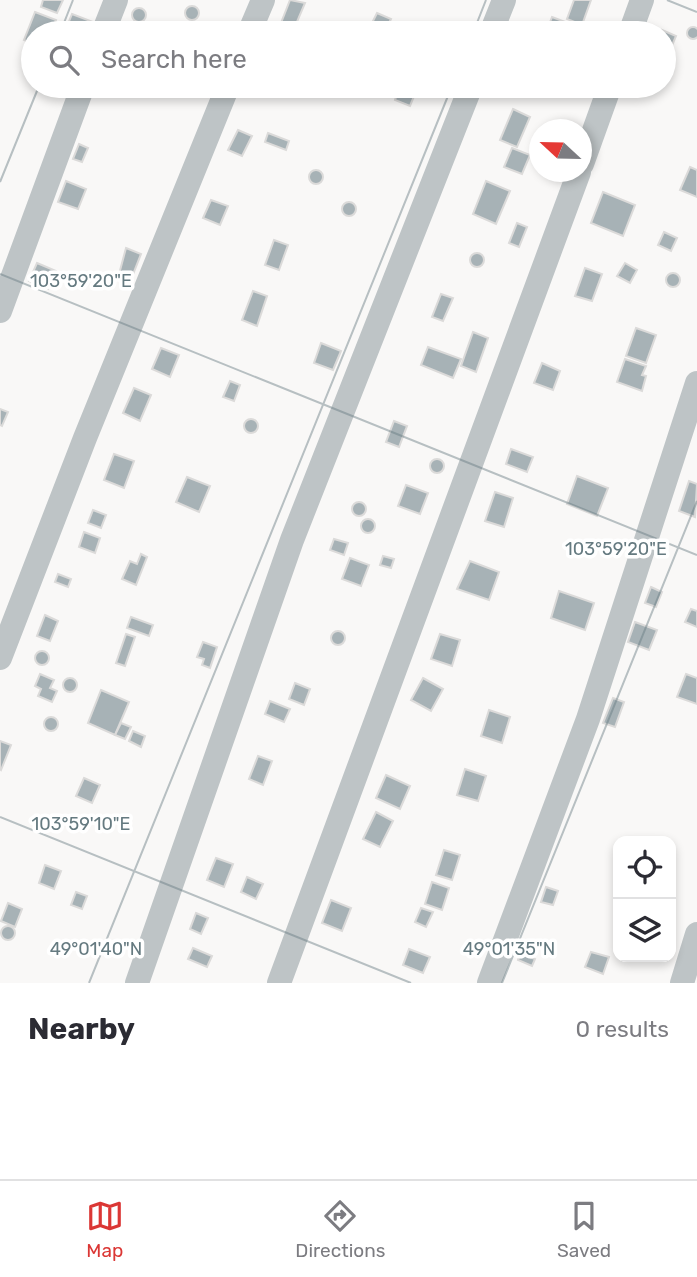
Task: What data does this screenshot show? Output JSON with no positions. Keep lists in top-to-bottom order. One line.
{"north":"left","page":{"search":"Search here","heading":["Nearby","0 results"],"nav":["Map","Directions","Saved"]},"coordinates":["103°59'20\"E","103°59'10\"E","49°01'40\"N","49°01'35\"N"]}
